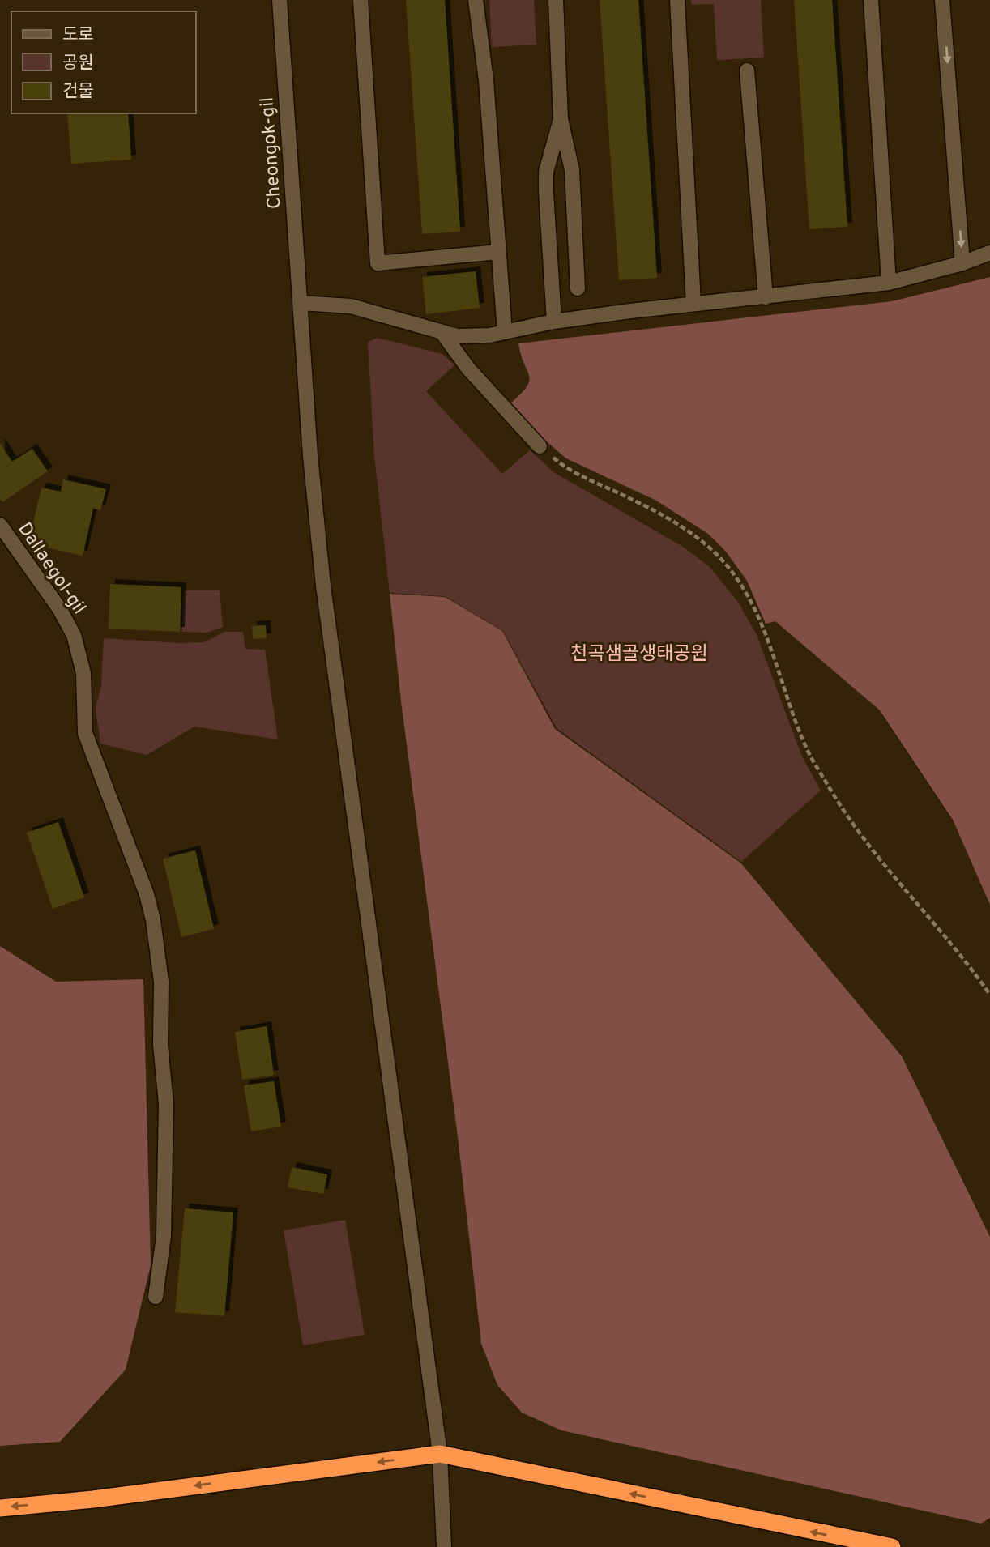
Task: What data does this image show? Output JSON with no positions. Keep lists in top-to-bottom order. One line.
{"streets":{"street":["Cheongok-gil","Dallaegol-gil"]},"parks":["천곡샘골생태공원"],"legend":["도로","공원","건물"]}
